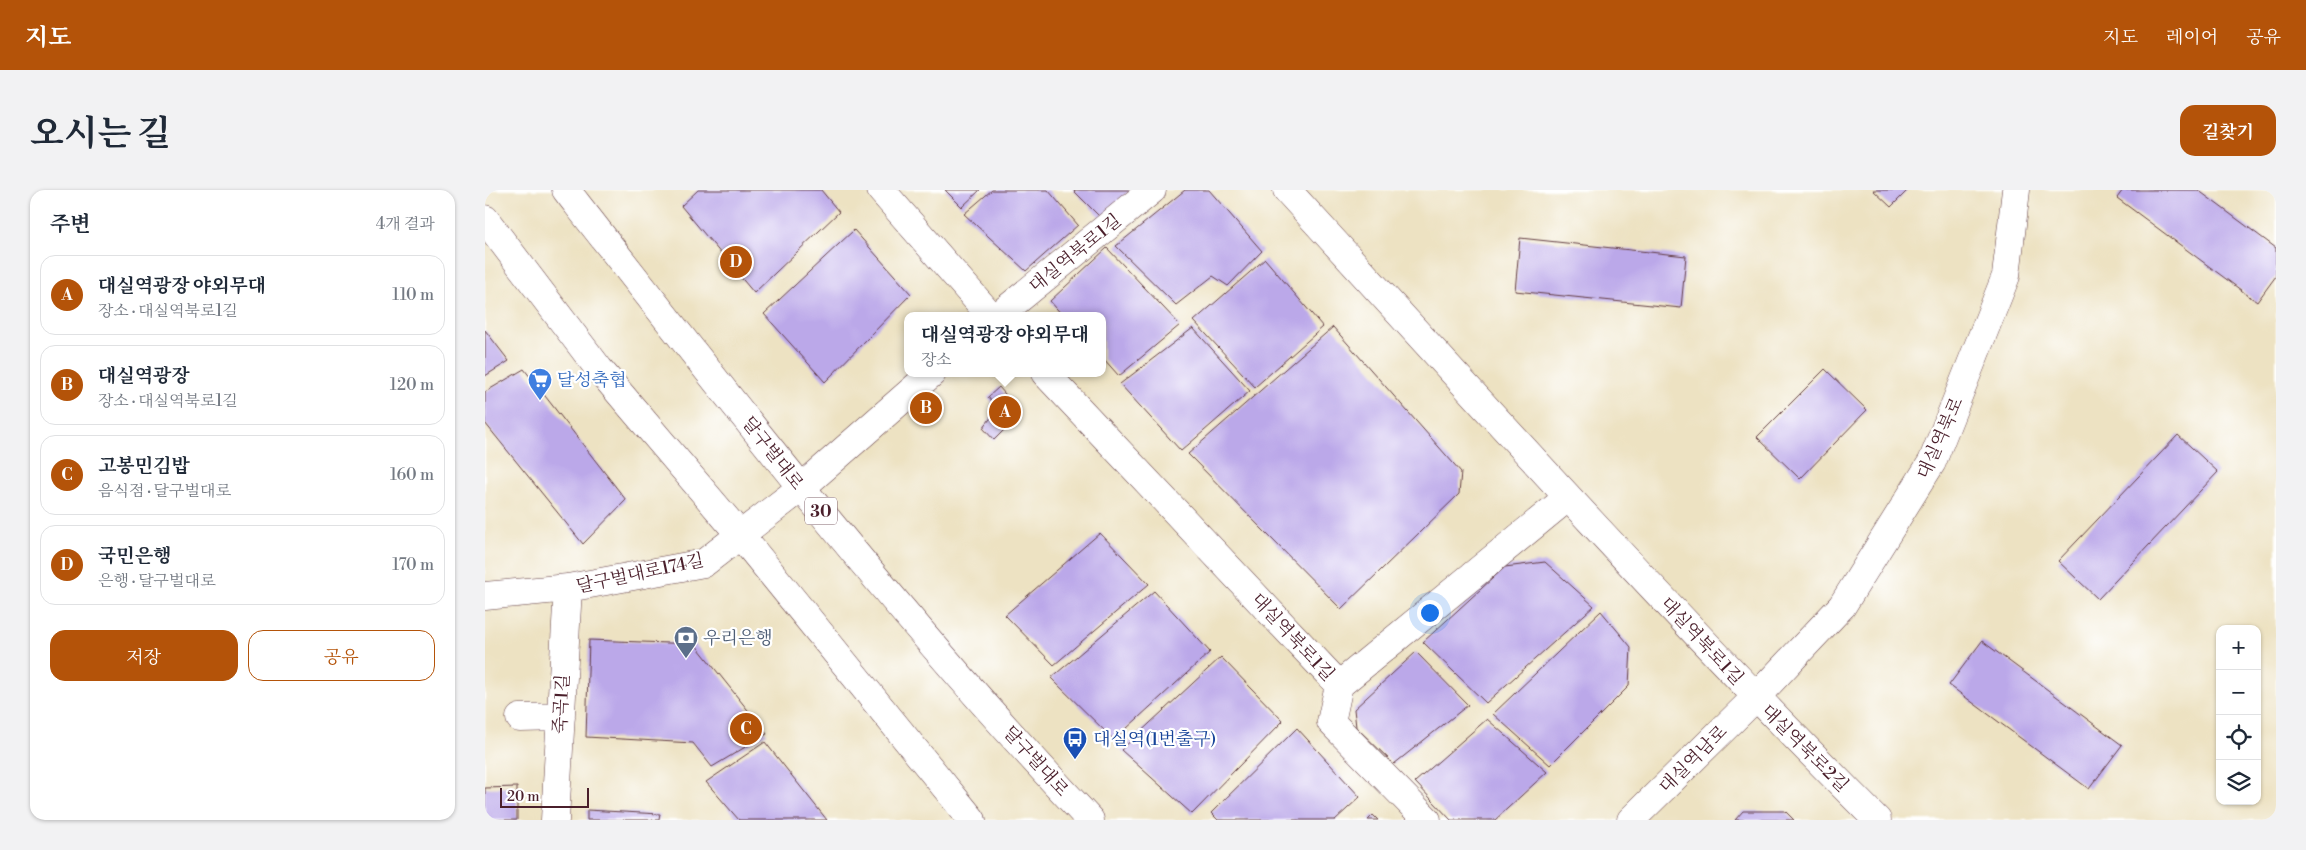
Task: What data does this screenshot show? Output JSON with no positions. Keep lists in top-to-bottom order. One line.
{"streets":{"street":["대실역북로1길","대실역북로","달구벌대로","30","달구벌대로174길","죽곡1길","대실역북로2길","대실역남로"]},"crossings":[["대실역북로1길","대실역북로"],["대실역북로1길","대실역북로2길"],["대실역북로1길","대실역남로"],["대실역북로","대실역북로2길"],["대실역북로","대실역남로"],["달구벌대로","달구벌대로174길"],["달구벌대로174길","죽곡1길"],["대실역북로2길","대실역남로"]],"places":{"supermarket":["달성축협"],"bank":["우리은행"],"bus stop":["대실역(1번출구)"]},"scale_bar":"20 m","page":{"header":"지도","nav":["지도","레이어","공유"],"title":"오시는 길","buttons":["길찾기",["저장","공유"]],"heading":["주변","4개 결과"],"pins":["D","B","A","C"],"list":[{"mark":"A","name":"대실역광장 야외무대","note":"장소 · 대실역북로1길","value":"110 m"},{"mark":"B","name":"대실역광장","note":"장소 · 대실역북로1길","value":"120 m"},{"mark":"C","name":"고봉민김밥","note":"음식점 · 달구벌대로","value":"160 m"},{"mark":"D","name":"국민은행","note":"은행 · 달구벌대로","value":"170 m"}],"popup":["대실역광장 야외무대","장소"],"map_buttons":["+","−"],"scale":"20 m"}}
